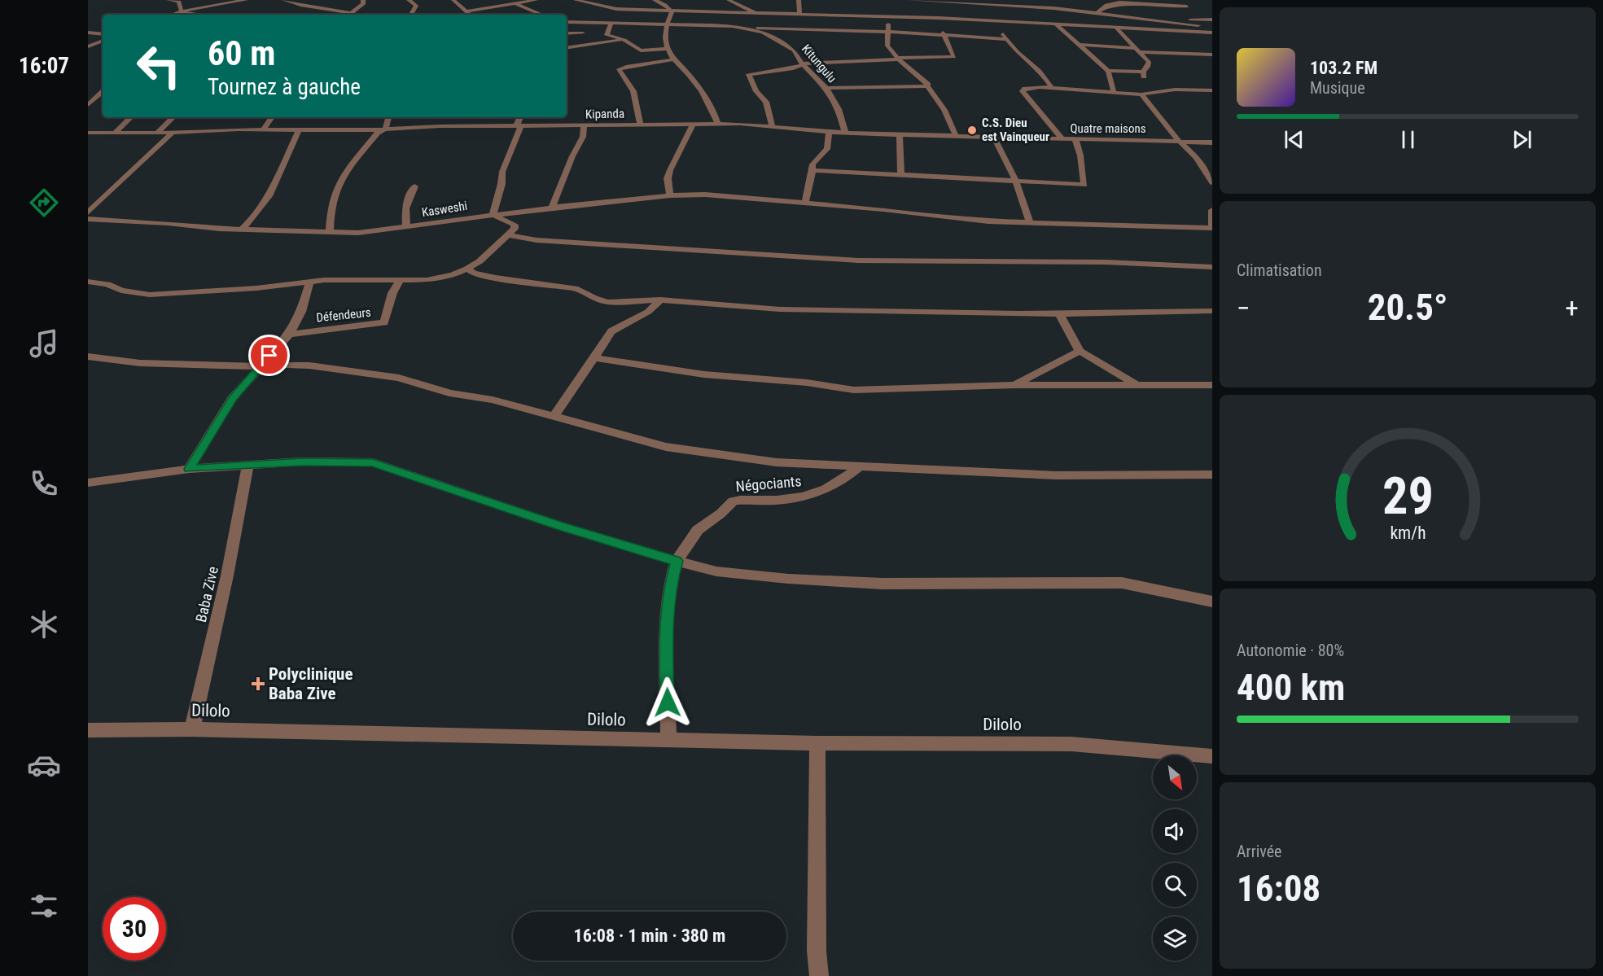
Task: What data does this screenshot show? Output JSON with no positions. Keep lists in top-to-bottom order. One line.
{"streets":{"street":["Kitungulu","Kipanda","Quatre maisons","Kasweshi","Défendeurs","Négociants","Baba Zive","Dilolo"]},"crossings":[["Kitungulu","Quatre maisons"],["Kipanda","Quatre maisons"],["Négociants","Dilolo"],["Baba Zive","Dilolo"]],"places":{"other":["C.S. Dieu est Vainqueur"],"health":["Polyclinique Baba Zive"]},"north":"bottom right","page":{"tabs":"16:07","turn":["60 m","Tournez à gauche"],"song":["103.2 FM","Musique"],"tile":["Climatisation",["Autonomie · 80%","400 km"],["Arrivée","16:08"]],"heat":["−","20.5°","+"],"limit":"30","trip":"16:08 · 1 min · 380 m","gauge":["29","km/h"]}}
